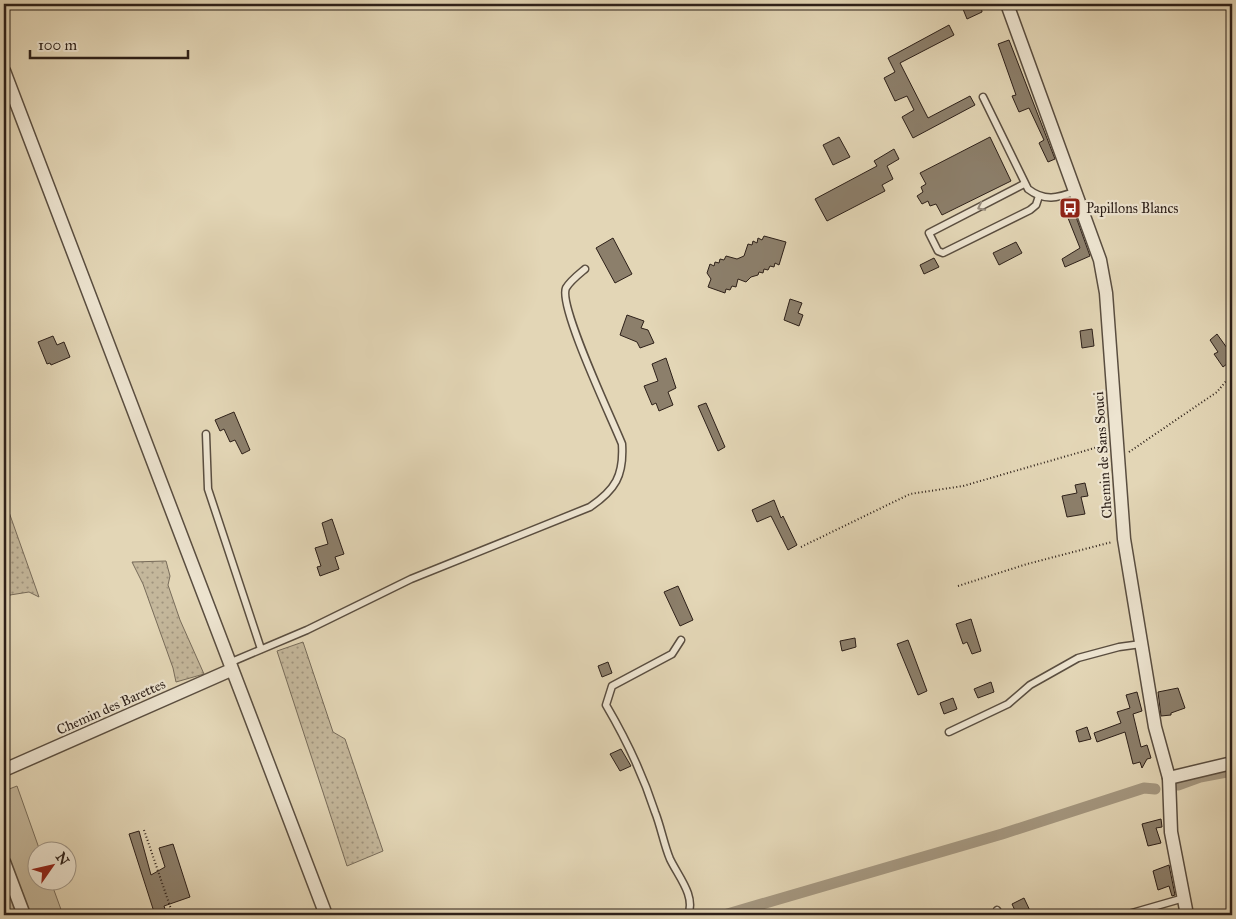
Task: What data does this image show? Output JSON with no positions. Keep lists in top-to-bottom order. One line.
{"streets":{"street":["Chemin de Sans Souci","Chemin des Barettes"]},"places":{"bus stop":["Papillons Blancs"]},"scale_bar":"100 m","north":"top right"}
